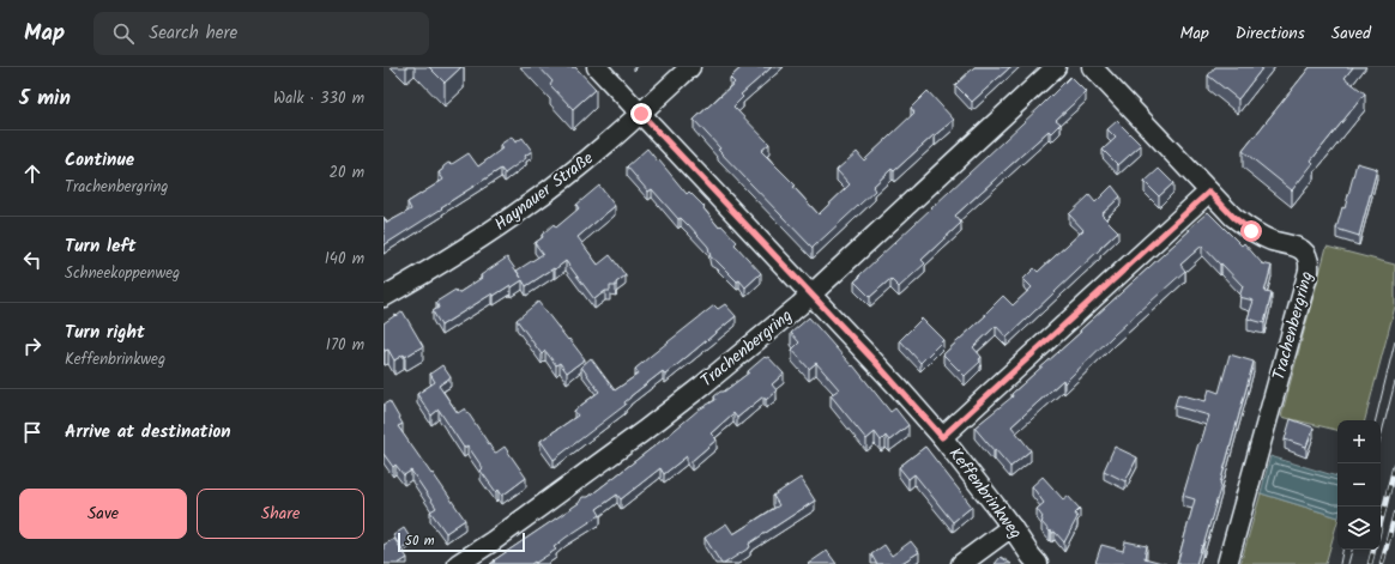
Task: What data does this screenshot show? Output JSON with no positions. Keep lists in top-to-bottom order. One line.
{"streets":{"street":["Haynauer Straße","Trachenbergring","Keffenbrinkweg"]},"crossings":[["Haynauer Straße","Keffenbrinkweg"],["Trachenbergring","Keffenbrinkweg"]],"scale_bar":"50 m","page":{"header":"Map","search":"Search here","nav":["Map","Directions","Saved"],"heading":["5 min","Walk · 330 m"],"list":[["Continue","Trachenbergring","20 m"],["Turn left","Schneekoppenweg","140 m"],["Turn right","Keffenbrinkweg","170 m"],"Arrive at destination"],"map_buttons":["+","−"],"buttons":["Save","Share"],"scale":"50 m"}}
